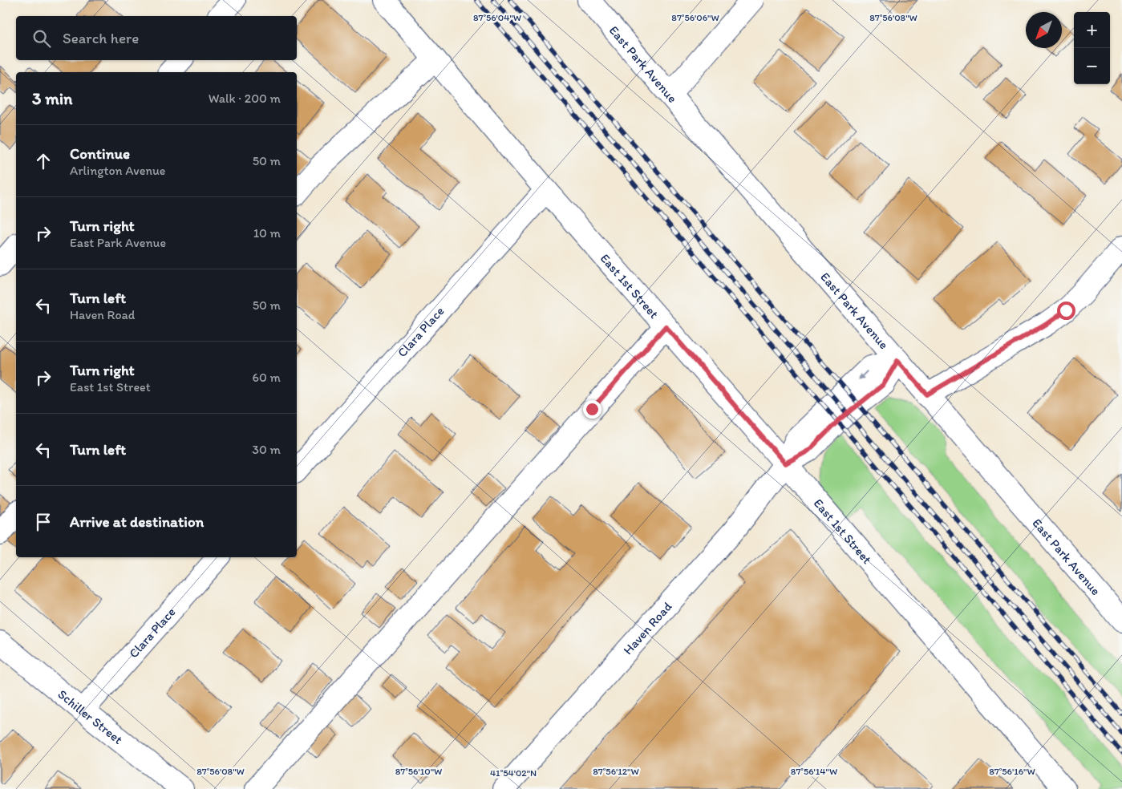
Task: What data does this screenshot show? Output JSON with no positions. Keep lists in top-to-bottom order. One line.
{"streets":{"street":["East Park Avenue","East 1st Street","Clara Place","Haven Road","Schiller Street"]},"crossings":[["East Park Avenue","Haven Road"],["East 1st Street","Clara Place"],["East 1st Street","Haven Road"],["Clara Place","Schiller Street"]],"north":"bottom left","page":{"map_buttons":["+","−"],"search":"Search here","heading":["3 min","Walk · 200 m"],"list":[["Continue","Arlington Avenue","50 m"],["Turn right","East Park Avenue","10 m"],["Turn left","Haven Road","50 m"],["Turn right","East 1st Street","60 m"],["Turn left","30 m"],"Arrive at destination"]},"coordinates":["87°56'04\"W","87°56'06\"W","87°56'08\"W","87°56'10\"W","87°56'12\"W","87°56'14\"W","87°56'16\"W","41°54'02\"N"]}
